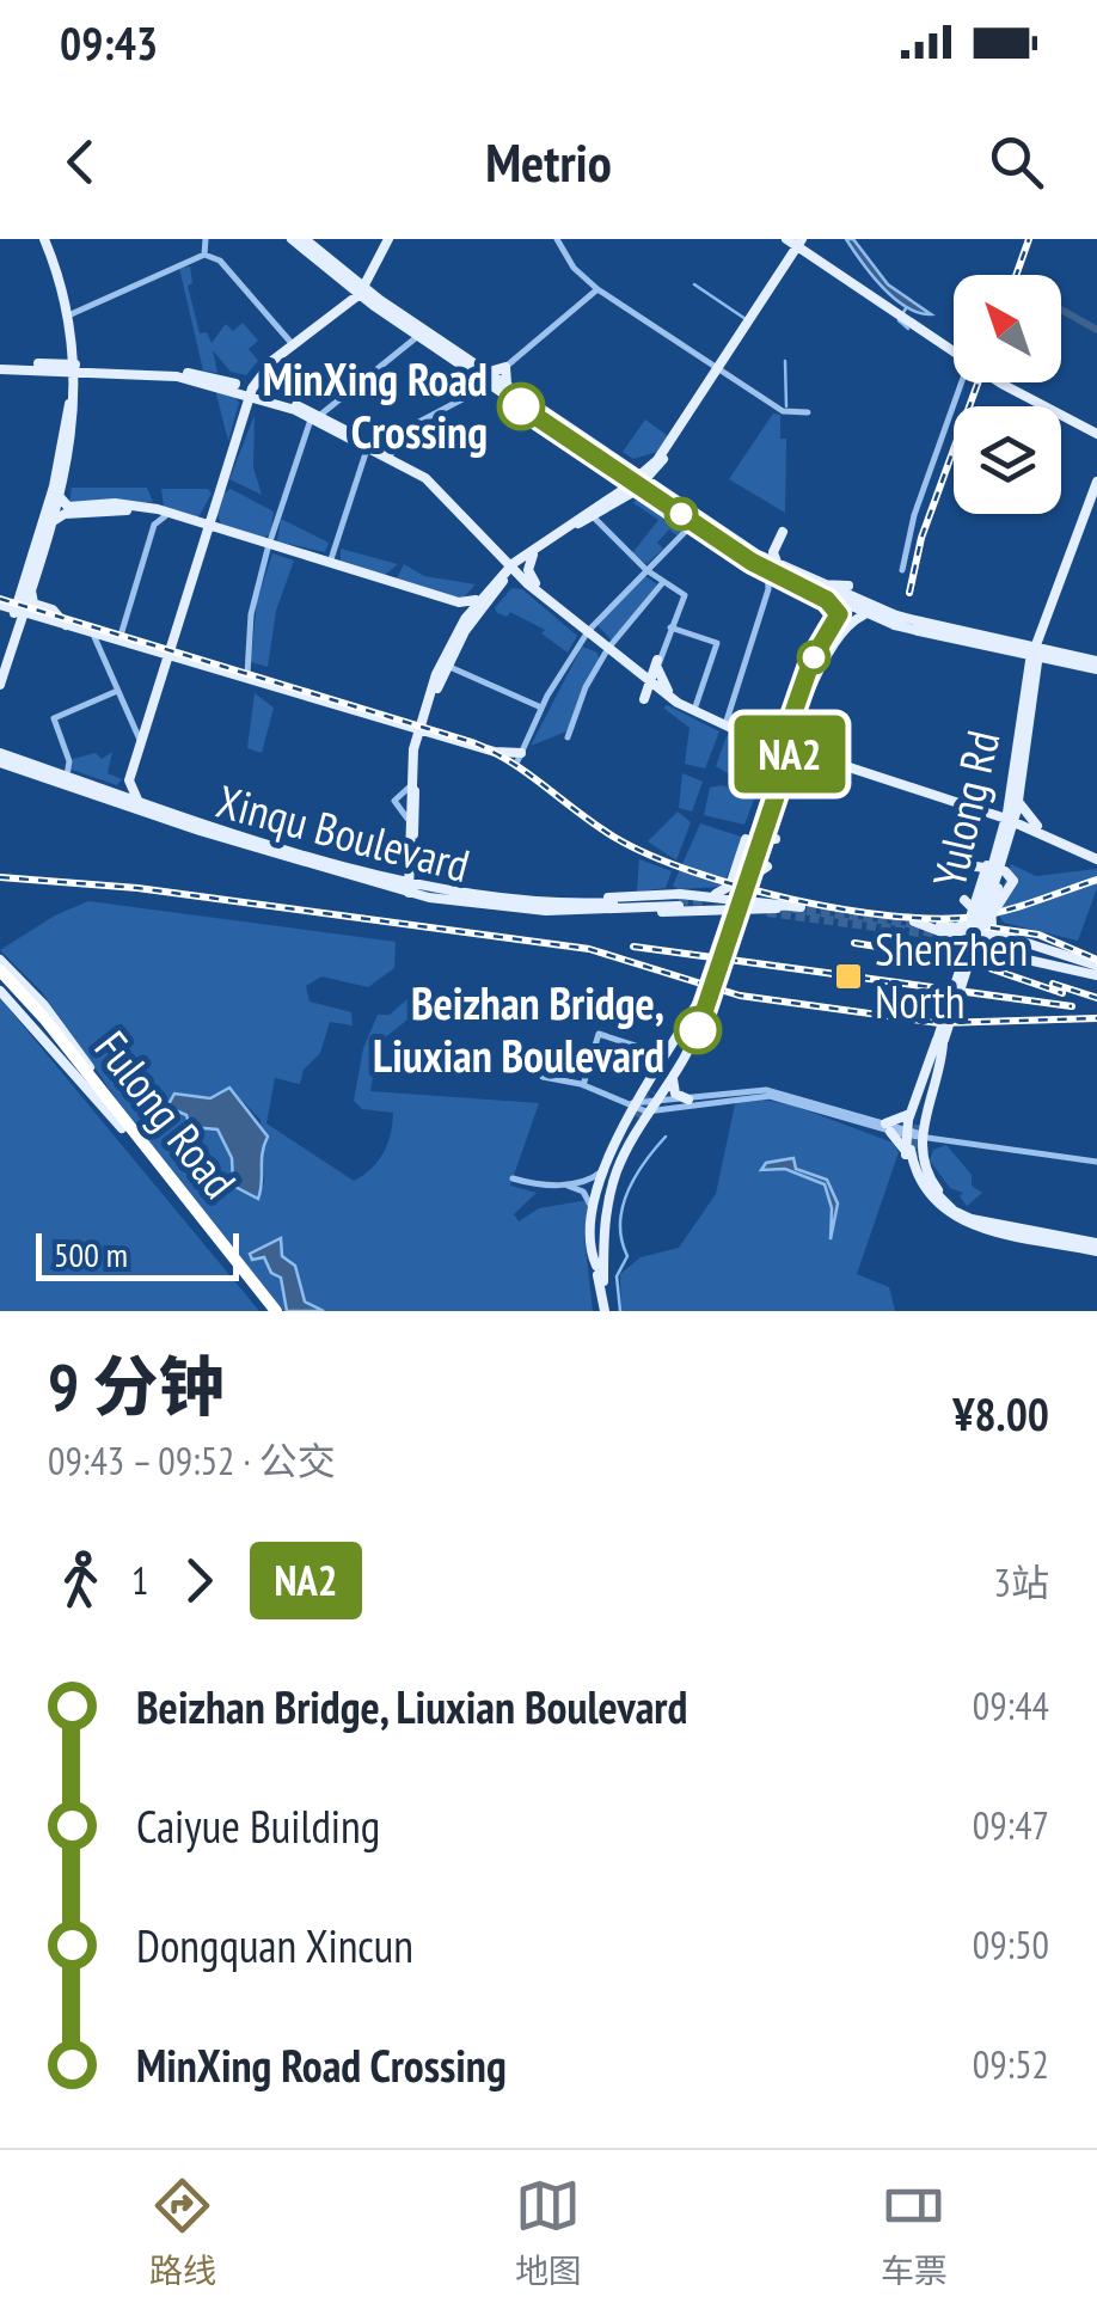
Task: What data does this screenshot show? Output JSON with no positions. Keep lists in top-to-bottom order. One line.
{"streets":{"highway":["Fulong Road"],"main road":["Yulong Rd","Xinqu Boulevard"]},"places":{"other":["MinXing Road Crossing","Beizhan Bridge, Liuxian Boulevard"],"transit":["Shenzhen North"]},"lines":["bus line NA2"],"scale_bar":"500 m","north":"top left","page":{"status":"09:43","header":"Metrio","on_map":"NA2","scale":"500 m","heading":["9 分钟","09:43 – 09:52 · 公交","¥8.00"],"legs":["1","NA2","3站"],"list":[{"name":"Beizhan Bridge, Liuxian Boulevard","value":"09:44"},{"name":"Caiyue Building","value":"09:47"},{"name":"Dongquan Xincun","value":"09:50"},{"name":"MinXing Road Crossing","value":"09:52"}],"tabs":["路线","地图","车票"]}}
